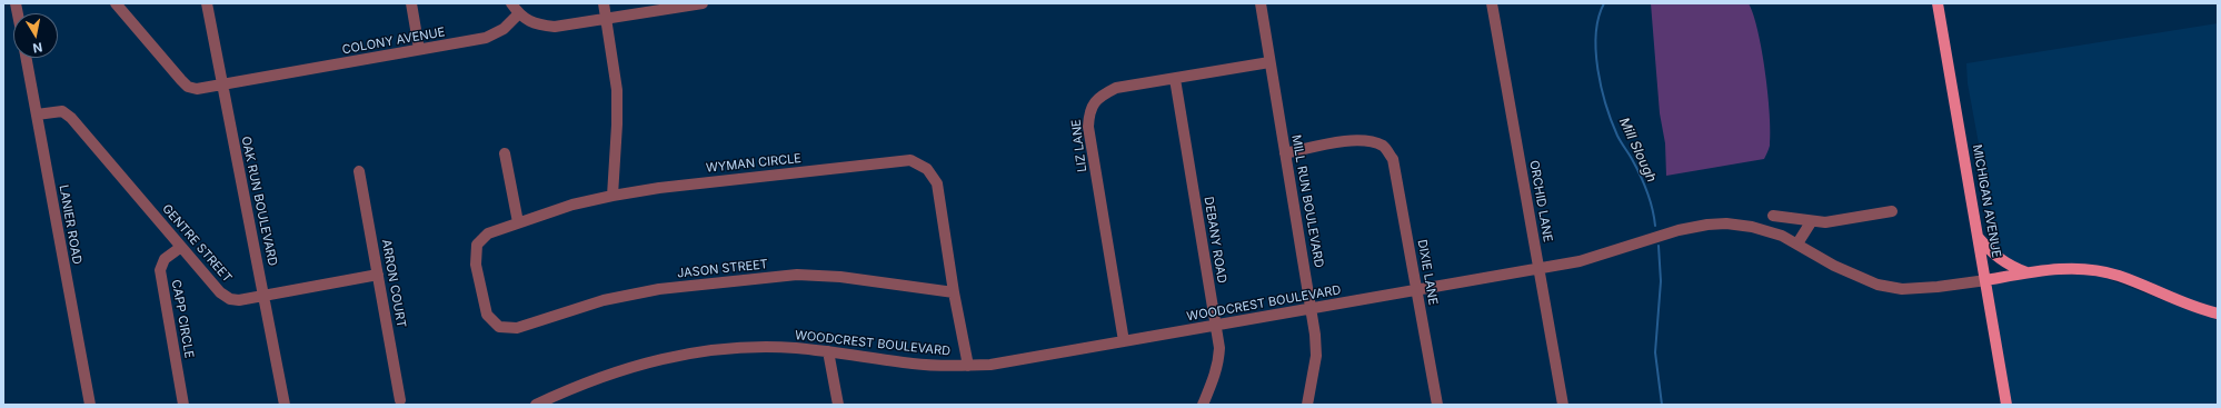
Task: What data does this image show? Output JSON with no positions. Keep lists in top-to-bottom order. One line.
{"streets":{"main road":["MICHIGAN AVENUE"],"street":["COLONY AVENUE","LIZ LANE","WYMAN CIRCLE","OAK RUN BOULEVARD","MILL RUN BOULEVARD","ORCHID LANE","LANIER ROAD","DEBANY ROAD","GENTRE STREET","JASON STREET","DIXIE LANE","ARRON COURT","WOODCREST BOULEVARD","CAPP CIRCLE"]},"crossings":[["COLONY AVENUE","OAK RUN BOULEVARD"],["LIZ LANE","MILL RUN BOULEVARD"],["LIZ LANE","DEBANY ROAD"],["LIZ LANE","WOODCREST BOULEVARD"],["WYMAN CIRCLE","JASON STREET"],["WYMAN CIRCLE","WOODCREST BOULEVARD"],["OAK RUN BOULEVARD","GENTRE STREET"],["MILL RUN BOULEVARD","DIXIE LANE"],["MILL RUN BOULEVARD","WOODCREST BOULEVARD"],["ORCHID LANE","WOODCREST BOULEVARD"],["MICHIGAN AVENUE","WOODCREST BOULEVARD"],["LANIER ROAD","GENTRE STREET"],["DEBANY ROAD","WOODCREST BOULEVARD"],["GENTRE STREET","ARRON COURT"],["GENTRE STREET","CAPP CIRCLE"],["DIXIE LANE","WOODCREST BOULEVARD"]],"water":["Mill Slough"],"north":"bottom"}
